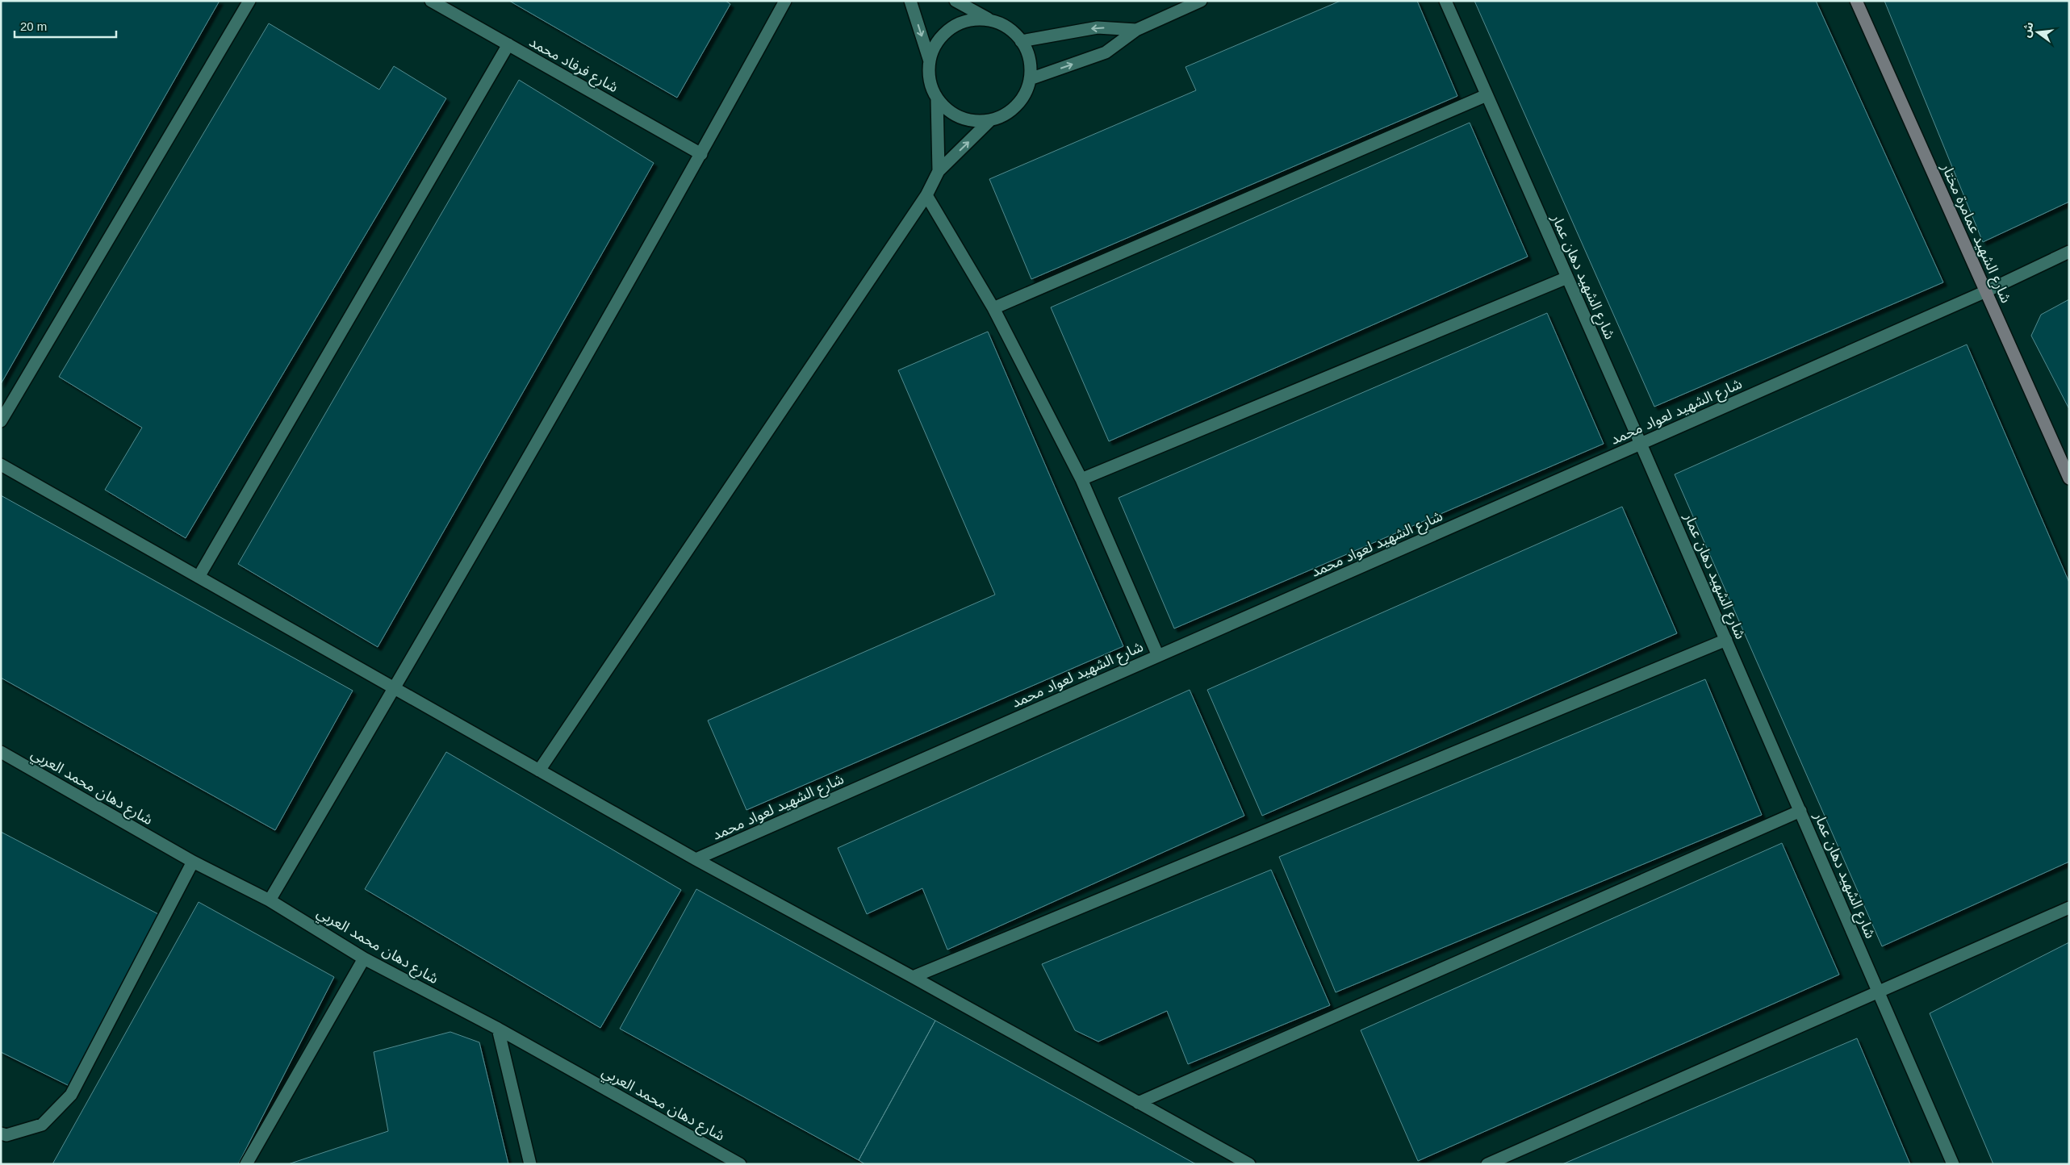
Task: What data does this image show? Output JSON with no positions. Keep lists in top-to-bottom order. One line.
{"streets":{"street":["شارع فرفاد محمد","شارع الشهيد عمامرة مختار","شارع الشهيد دهان عمار","شارع الشهيد لعواد محمد","شارع دهان محمد العربي"]},"crossings":[["شارع الشهيد عمامرة مختار","شارع الشهيد لعواد محمد"],["شارع الشهيد دهان عمار","شارع الشهيد لعواد محمد"]],"scale_bar":"20 m","north":"left"}
